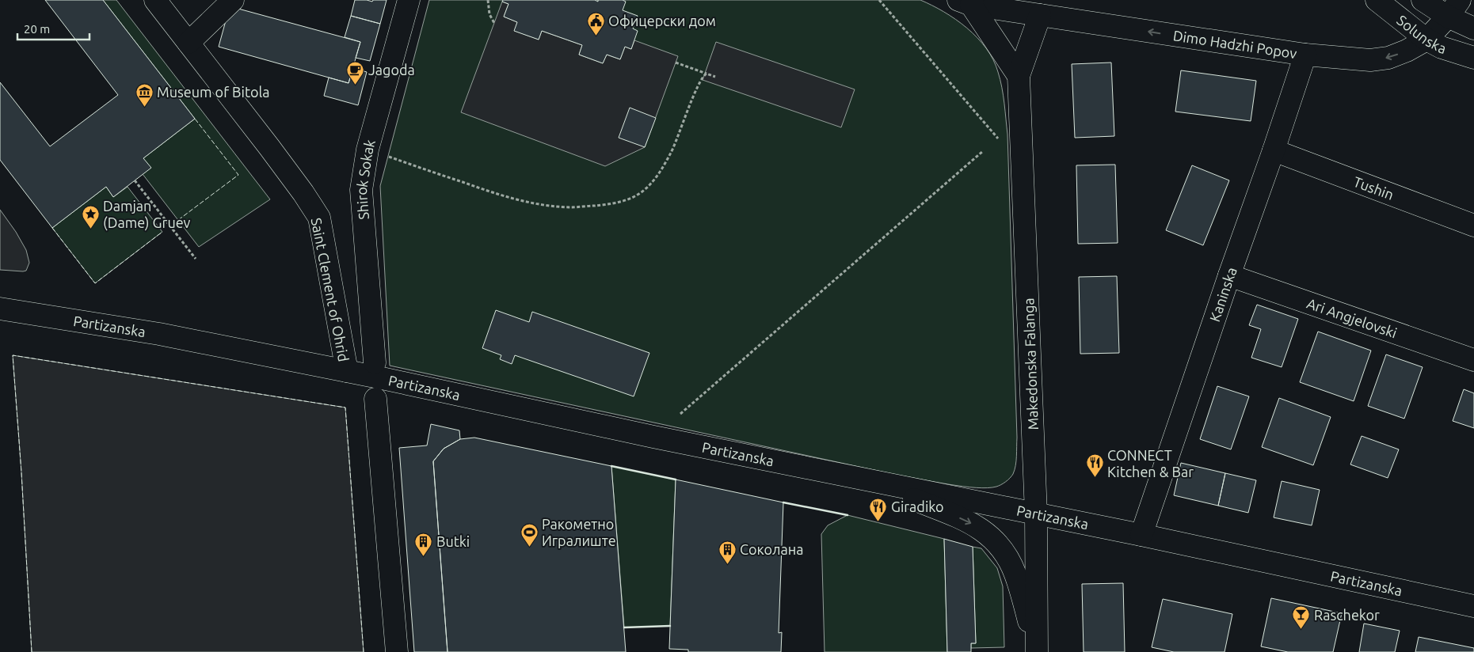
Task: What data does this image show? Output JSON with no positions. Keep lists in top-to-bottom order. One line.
{"streets":{"street":["Solunska","Dimo Hadzhi Popov","Shirok Sokak","Tushin","Saint Clement of Ohrid","Kaninska","Ari Angjelovski","Partizanska","Makedonska Falanga"]},"crossings":[["Solunska","Dimo Hadzhi Popov"],["Dimo Hadzhi Popov","Kaninska"],["Dimo Hadzhi Popov","Makedonska Falanga"],["Tushin","Kaninska"],["Saint Clement of Ohrid","Partizanska"],["Kaninska","Ari Angjelovski"],["Kaninska","Partizanska"],["Partizanska","Makedonska Falanga"]],"one_way":["Dimo Hadzhi Popov"],"places":{"public building":["Офицерски дом"],"cafe":["Jagoda"],"museum":["Museum of Bitola"],"place":["Damjan (Dame) Gruev"],"restaurant":["CONNECT Kitchen & Bar","Giradiko"],"sports":["Ракометно Игралиште"],"building":["Butki","Соколана"],"bar":["Raschekor"]},"scale_bar":"20 m"}
